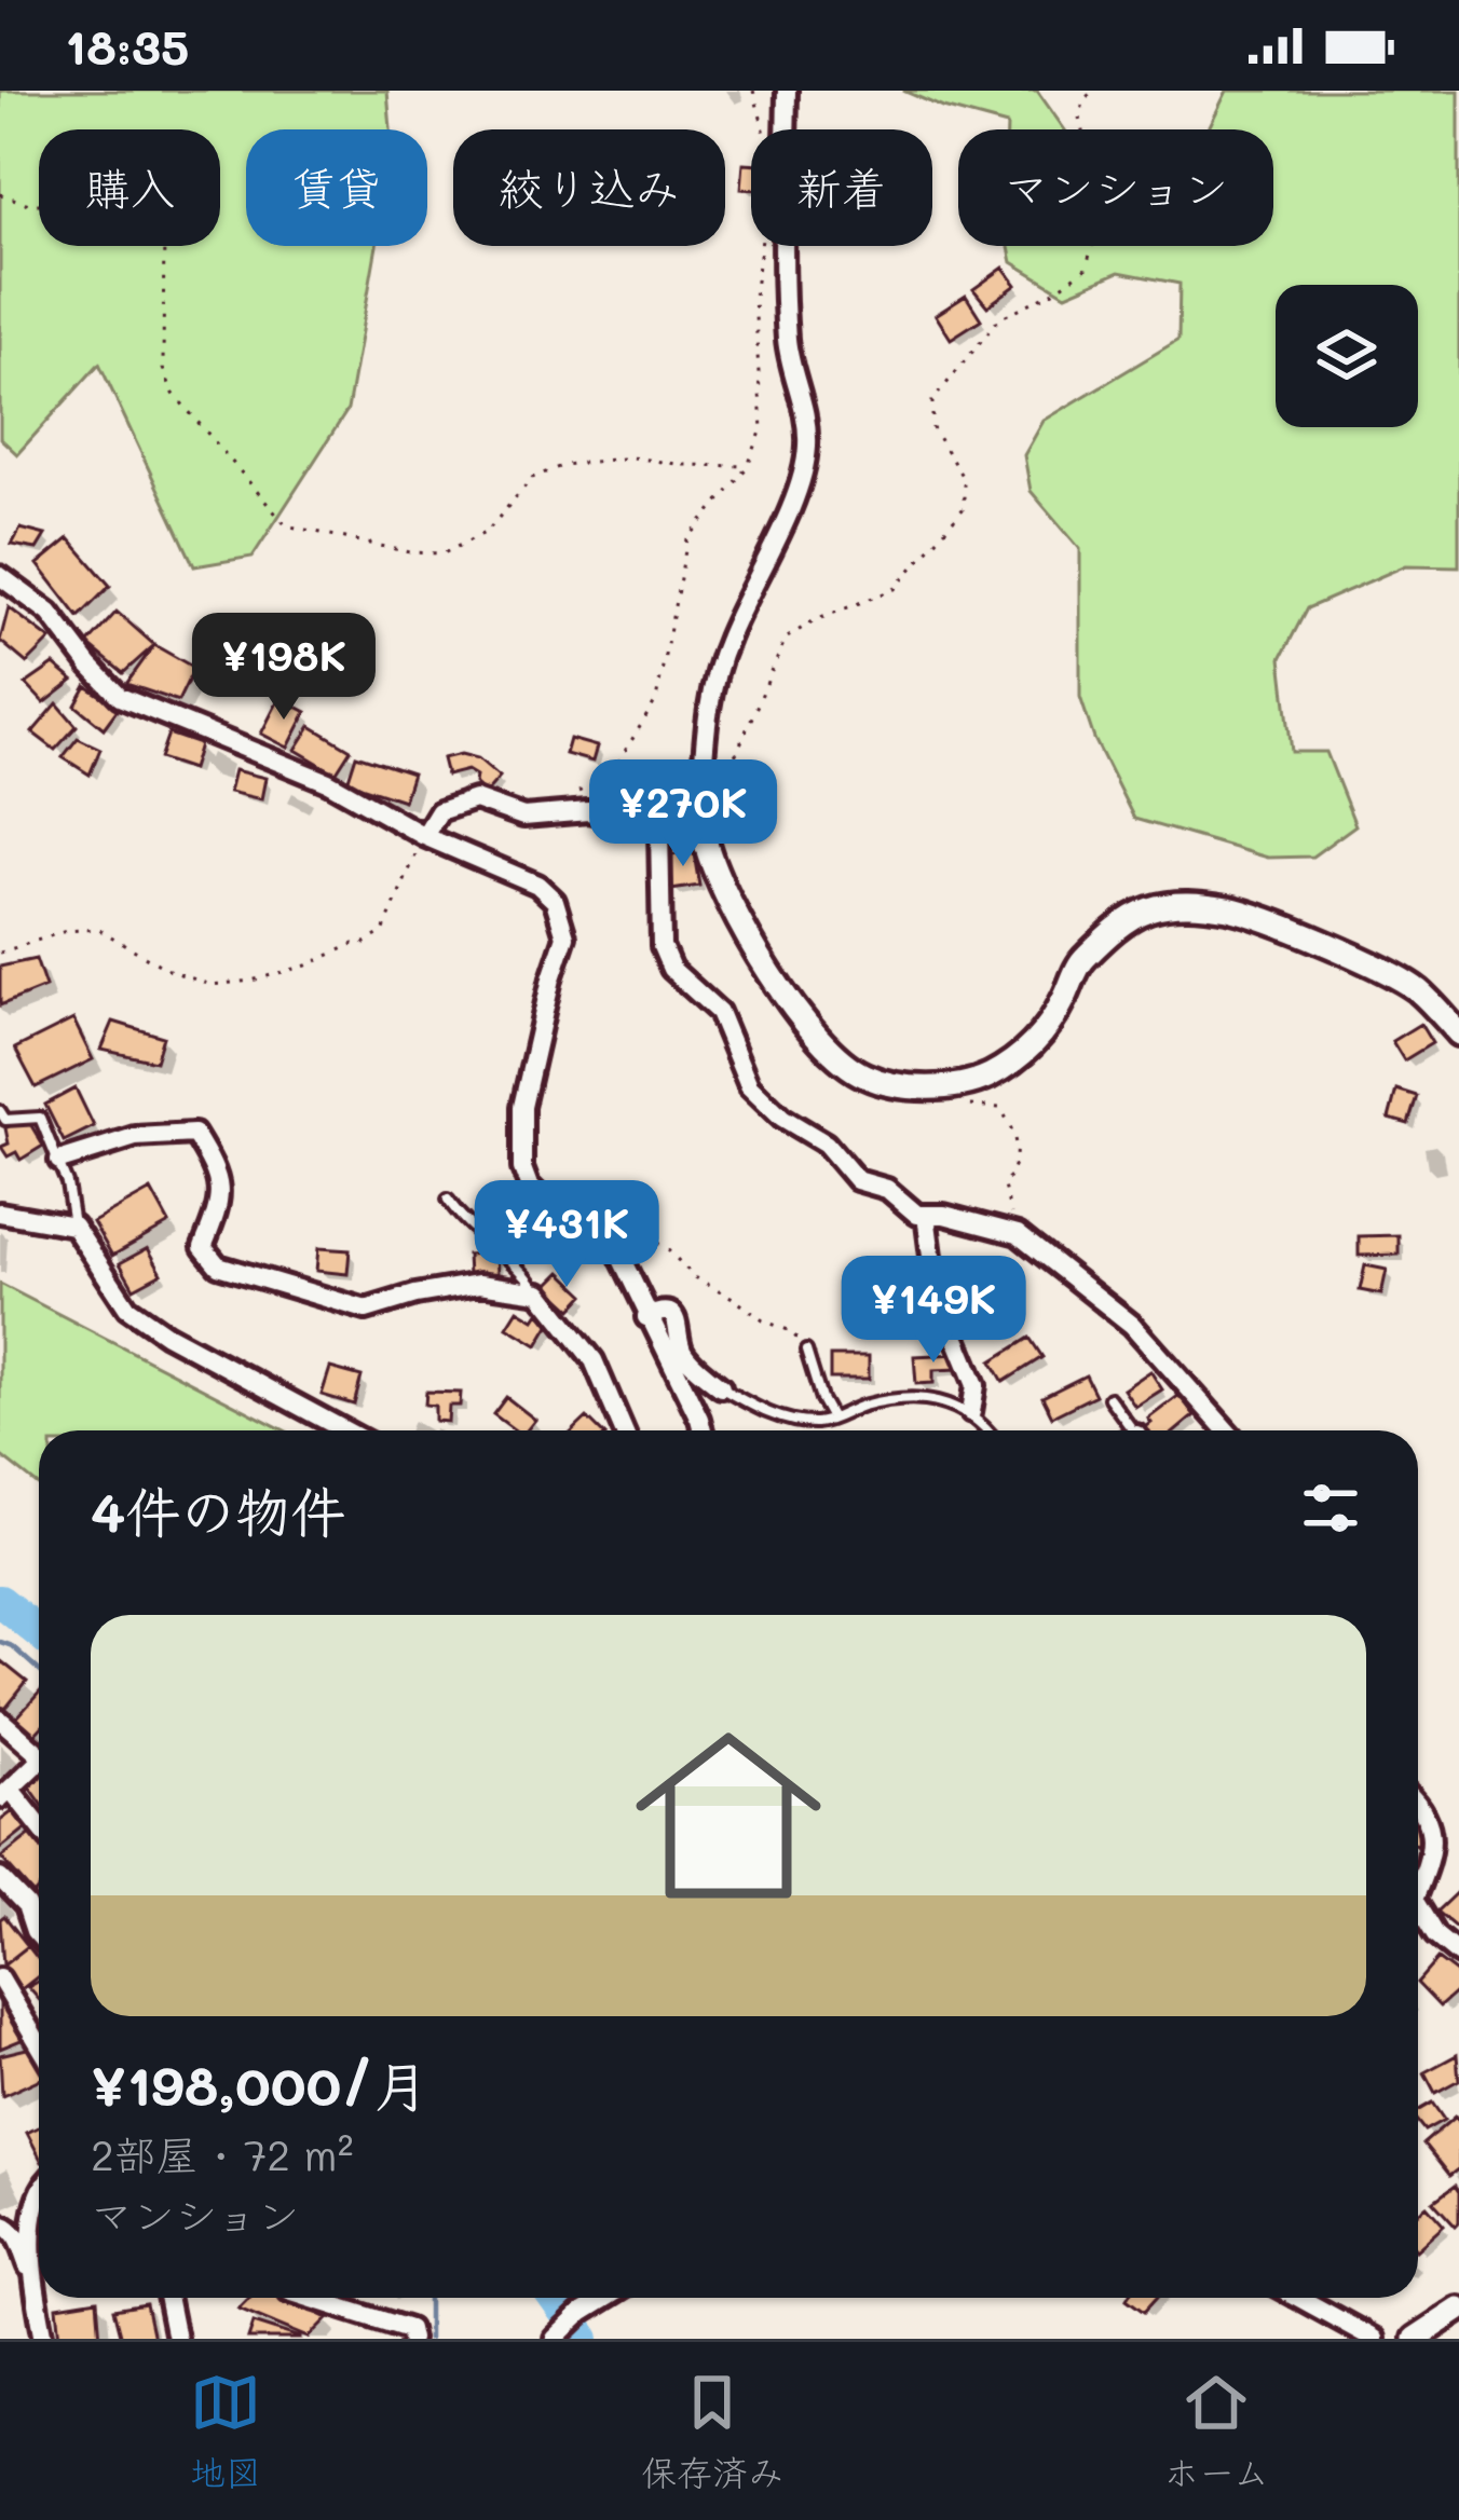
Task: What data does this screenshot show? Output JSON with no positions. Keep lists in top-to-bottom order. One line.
{"page":{"status":"18:35","chip":["購入","賃貸","絞り込み","新着","マンション"],"price":["¥198K","¥270K","¥431K","¥149K"],"heading":"4件の物件","list":[{"name":"¥198,000/月","note":"2部屋 · 72 m² · マンション"}],"tabs":["地図","保存済み","ホーム"]}}
